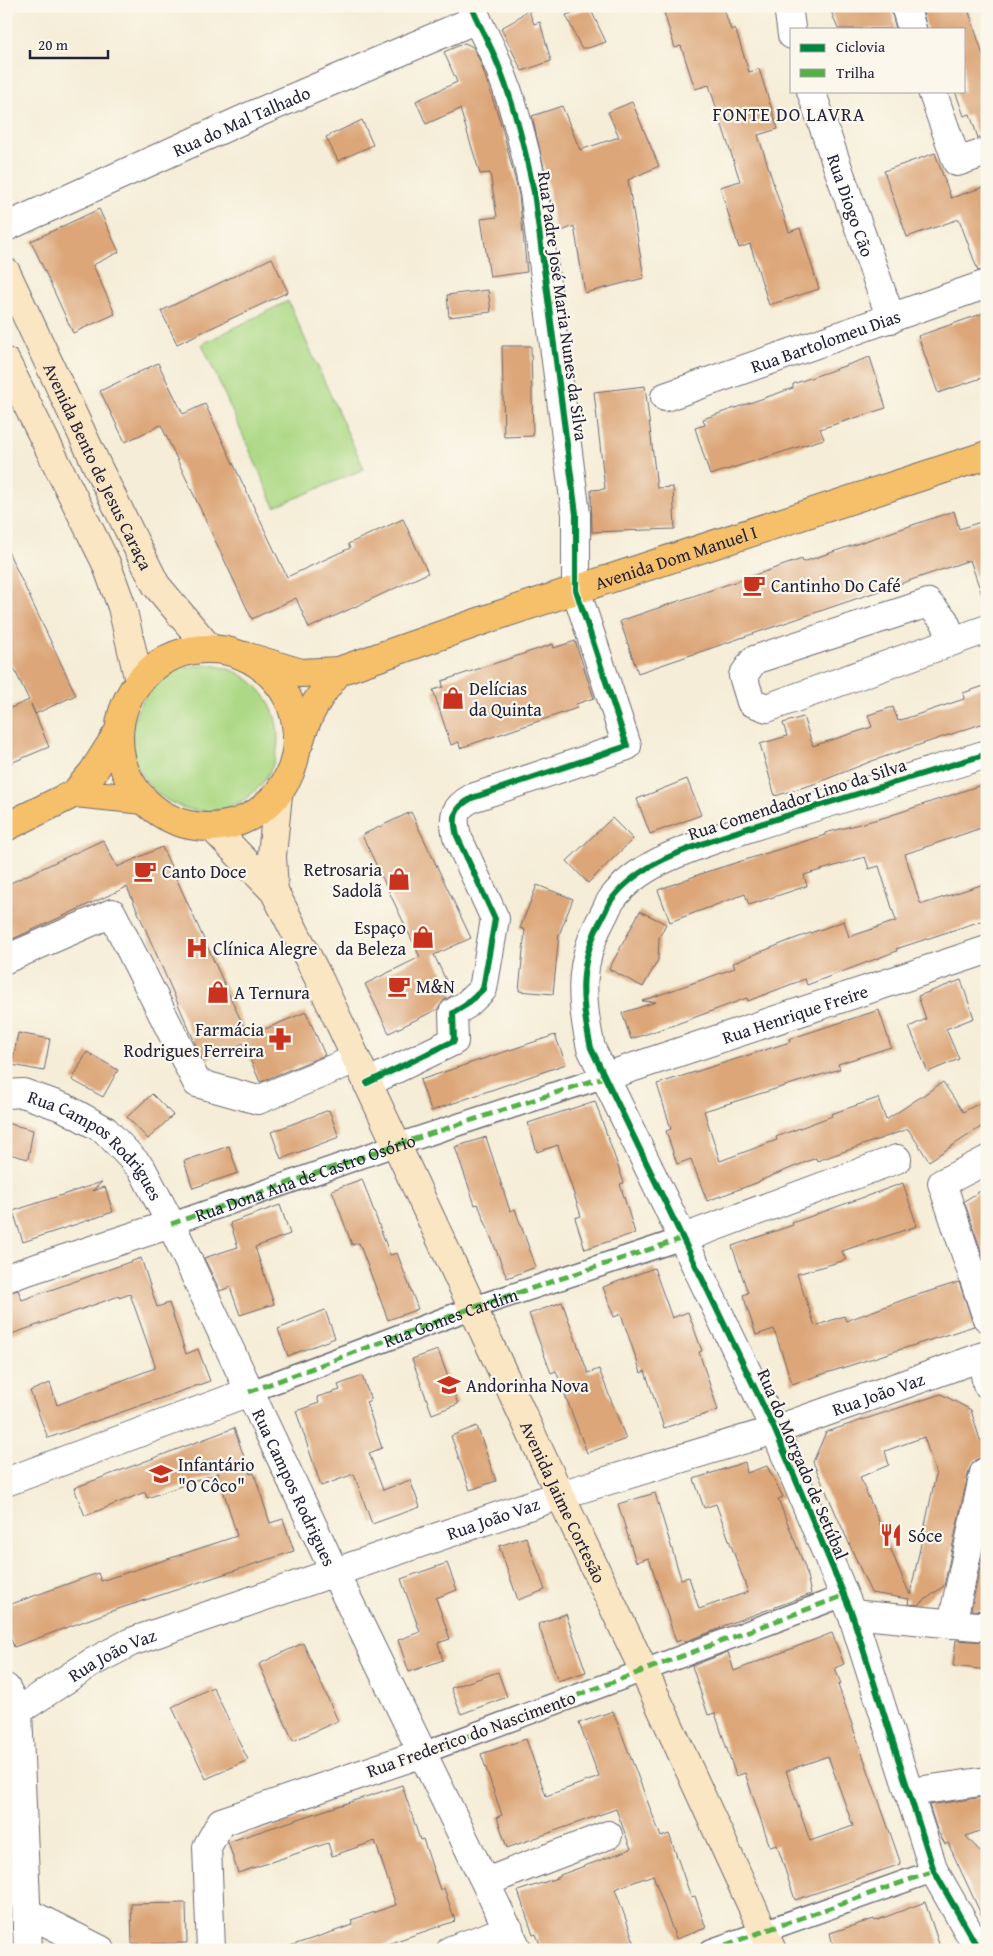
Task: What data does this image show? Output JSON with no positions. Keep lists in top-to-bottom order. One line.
{"streets":{"main road":["Avenida Bento de Jesus Caraça","Avenida Dom Manuel I","Avenida Jaime Cortesão"],"street":["Rua do Mal Talhado","Rua Diogo Cão","Rua Padre José Maria Nunes da Silva","Rua Bartolomeu Dias","Rua Comendador Lino da Silva","Rua Henrique Freire","Rua Campos Rodrigues","Rua Dona Ana de Castro Osório","Rua Gomes Cardim","Rua João Vaz","Rua do Morgado de Setúbal","Rua Frederico do Nascimento"]},"crossings":[["Rua do Mal Talhado","Rua Padre José Maria Nunes da Silva"],["Rua Diogo Cão","Rua Bartolomeu Dias"],["Rua Padre José Maria Nunes da Silva","Avenida Dom Manuel I"],["Rua Padre José Maria Nunes da Silva","Avenida Jaime Cortesão"],["Avenida Bento de Jesus Caraça","Avenida Dom Manuel I"],["Avenida Bento de Jesus Caraça","Avenida Jaime Cortesão"],["Avenida Dom Manuel I","Avenida Jaime Cortesão"],["Rua Comendador Lino da Silva","Rua do Morgado de Setúbal"],["Rua Henrique Freire","Rua Dona Ana de Castro Osório"],["Rua Henrique Freire","Rua do Morgado de Setúbal"],["Rua Campos Rodrigues","Rua Dona Ana de Castro Osório"],["Rua Campos Rodrigues","Rua Gomes Cardim"],["Rua Campos Rodrigues","Rua João Vaz"],["Rua Campos Rodrigues","Rua Frederico do Nascimento"],["Rua Dona Ana de Castro Osório","Rua do Morgado de Setúbal"],["Rua Dona Ana de Castro Osório","Avenida Jaime Cortesão"],["Rua Gomes Cardim","Rua do Morgado de Setúbal"],["Rua Gomes Cardim","Avenida Jaime Cortesão"],["Rua João Vaz","Rua do Morgado de Setúbal"],["Rua João Vaz","Avenida Jaime Cortesão"],["Rua do Morgado de Setúbal","Rua Frederico do Nascimento"],["Avenida Jaime Cortesão","Rua Frederico do Nascimento"]],"districts":["FONTE DO LAVRA"],"places":{"cafe":["Cantinho Do Café","Canto Doce","M&N"],"shop":["Delícias da Quinta","Retrosaria Sadolã","Espaço da Beleza","A Ternura"],"hospital":["Clínica Alegre"],"pharmacy":["Farmácia Rodrigues Ferreira"],"school or university":["Andorinha Nova","Infantário \"O Côco\""],"restaurant":["Sóce"]},"legend":["Ciclovia","Trilha"],"scale_bar":"20 m"}
